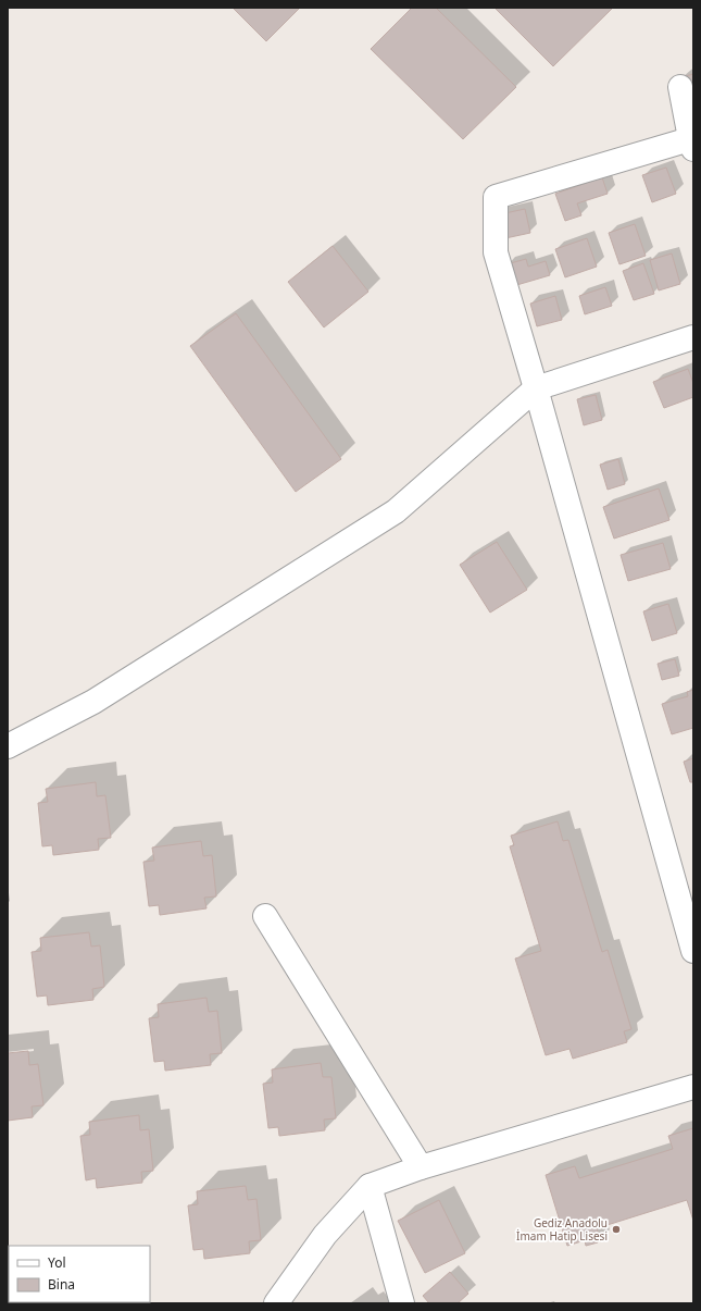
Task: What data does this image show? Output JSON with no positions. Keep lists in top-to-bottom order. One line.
{"places":["Gediz Anadolu İmam Hatip Lisesi"],"legend":["Yol","Bina"]}
